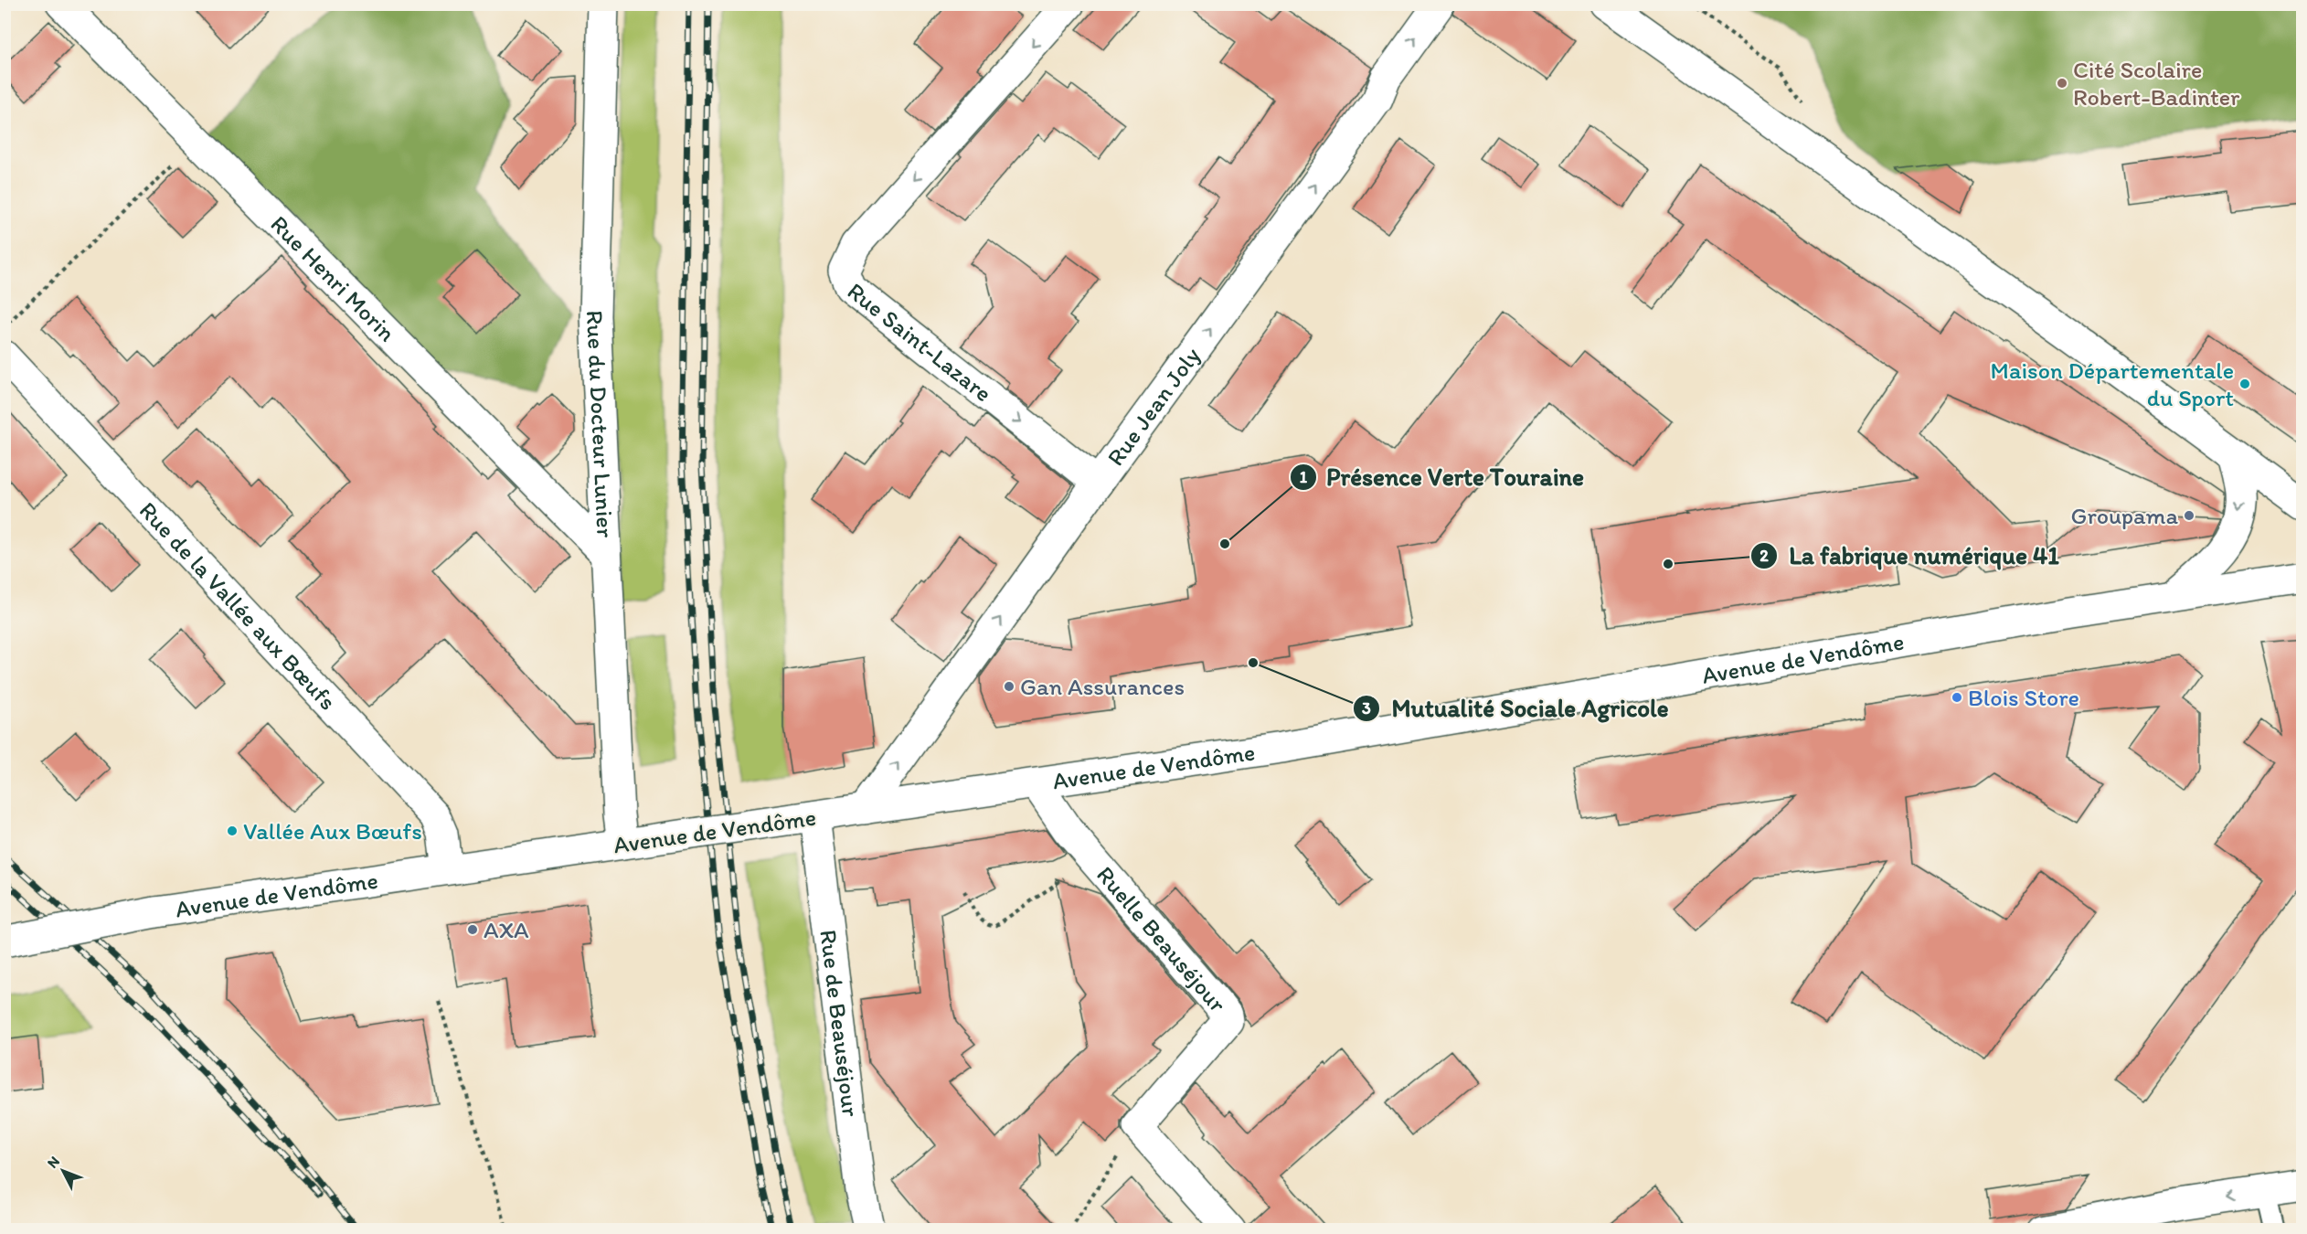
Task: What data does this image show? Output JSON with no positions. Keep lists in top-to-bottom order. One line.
{"streets":{"street":["Rue Henri Morin","Rue Saint-Lazare","Rue Jean Joly","Rue du Docteur Lunier","Rue de la Vallée aux Bœufs","Avenue de Vendôme","Ruelle Beauséjour","Rue de Beauséjour"]},"crossings":[["Rue Henri Morin","Rue du Docteur Lunier"],["Rue Saint-Lazare","Rue Jean Joly"],["Rue Jean Joly","Avenue de Vendôme"],["Rue du Docteur Lunier","Avenue de Vendôme"],["Rue de la Vallée aux Bœufs","Avenue de Vendôme"],["Avenue de Vendôme","Ruelle Beauséjour"],["Avenue de Vendôme","Rue de Beauséjour"]],"one_way":["Rue Jean Joly"],"places":["Cité Scolaire Robert-Badinter","Maison Départementale du Sport","Groupama","Présence Verte Touraine","La fabrique numérique 41","Mutualité Sociale Agricole","Gan Assurances","Blois Store","Vallée Aux Bœufs","AXA"],"north":"top left"}
